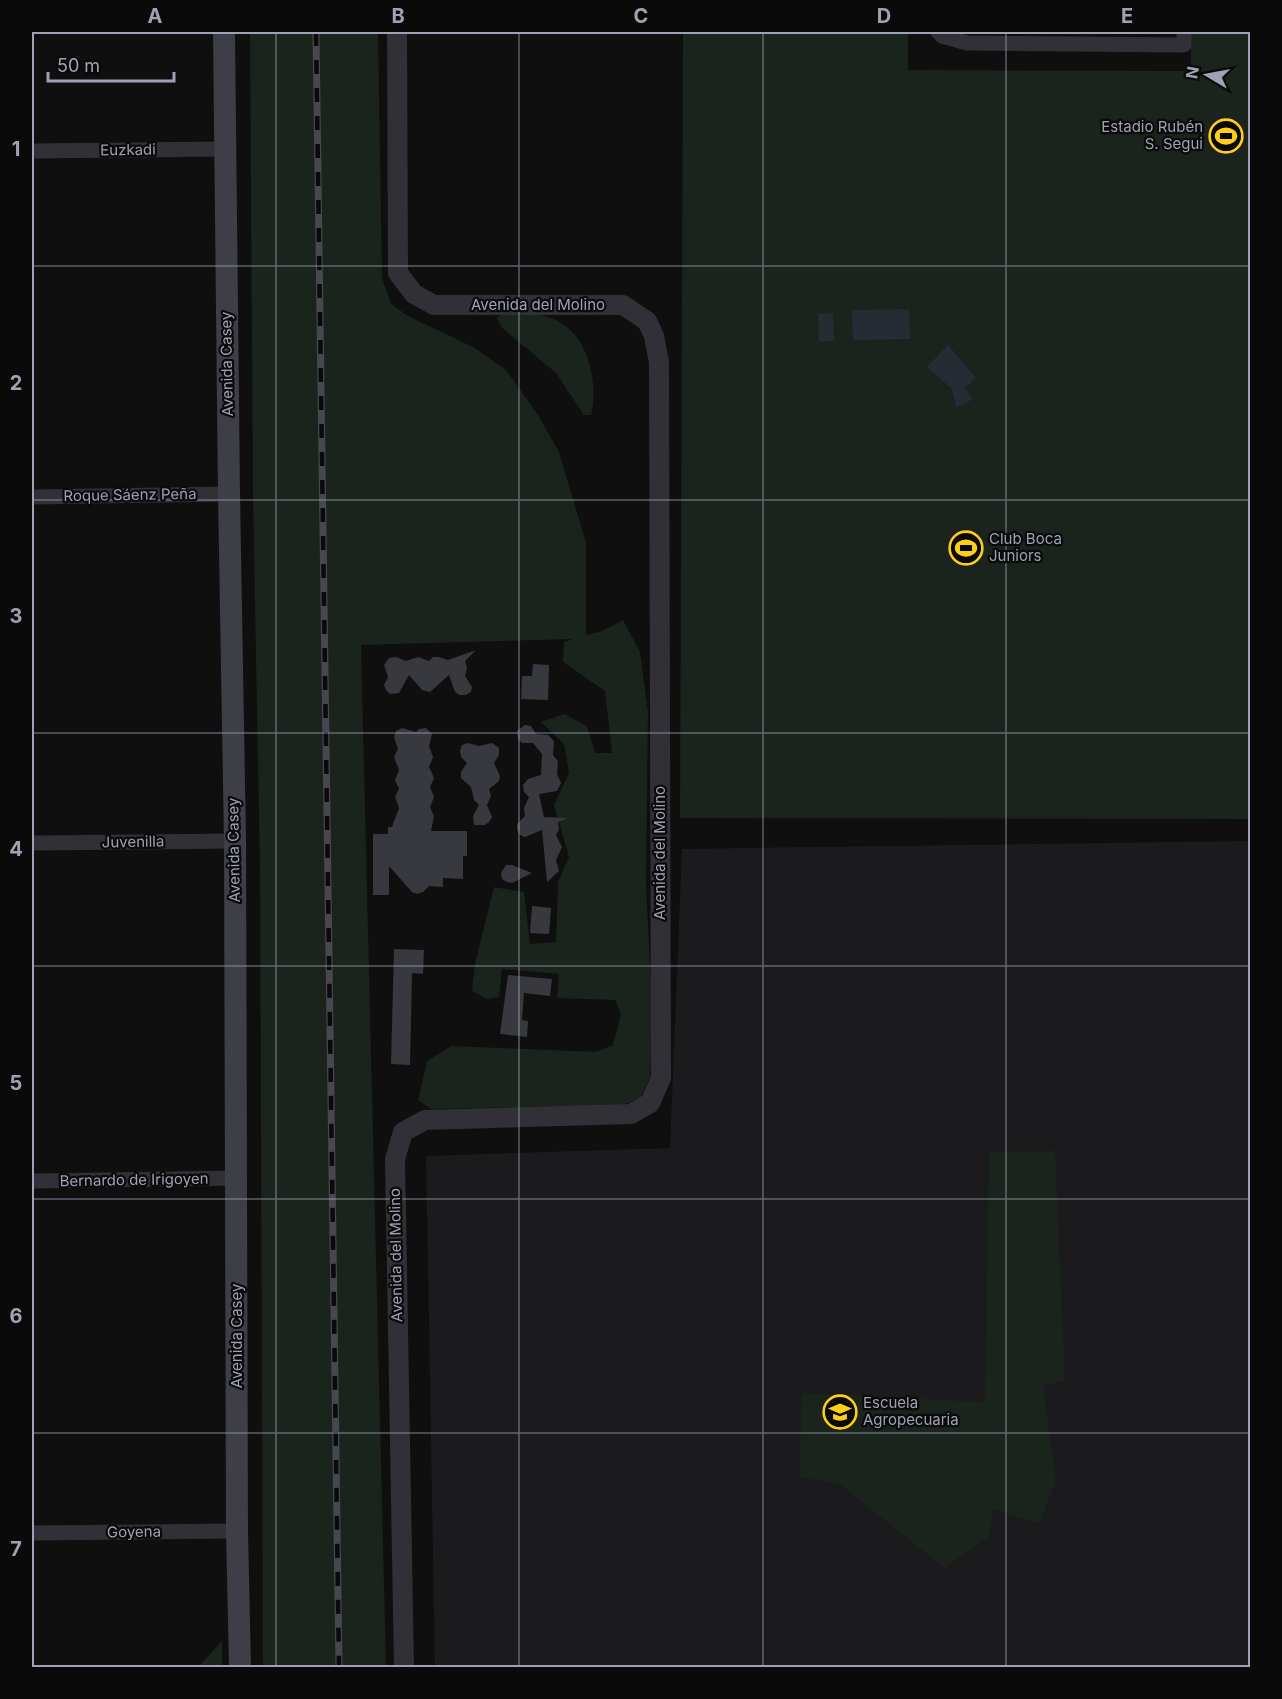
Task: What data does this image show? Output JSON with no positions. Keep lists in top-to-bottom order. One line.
{"streets":{"main road":["Avenida Casey"],"street":["Euzkadi","Avenida del Molino","Roque Sáenz Peña","Juvenilla","Bernardo de Irigoyen","Goyena"]},"crossings":[["Euzkadi","Avenida Casey"],["Avenida Casey","Roque Sáenz Peña"],["Avenida Casey","Juvenilla"],["Avenida Casey","Bernardo de Irigoyen"],["Avenida Casey","Goyena"]],"places":{"sports":["Estadio Rubén S. Segui","Club Boca Juniors"],"school or university":["Escuela Agropecuaria"]},"scale_bar":"50 m","north":"left","grid":{"columns":["A","B","C","D","E"],"rows":["1","2","3","4","5","6","7"]}}
